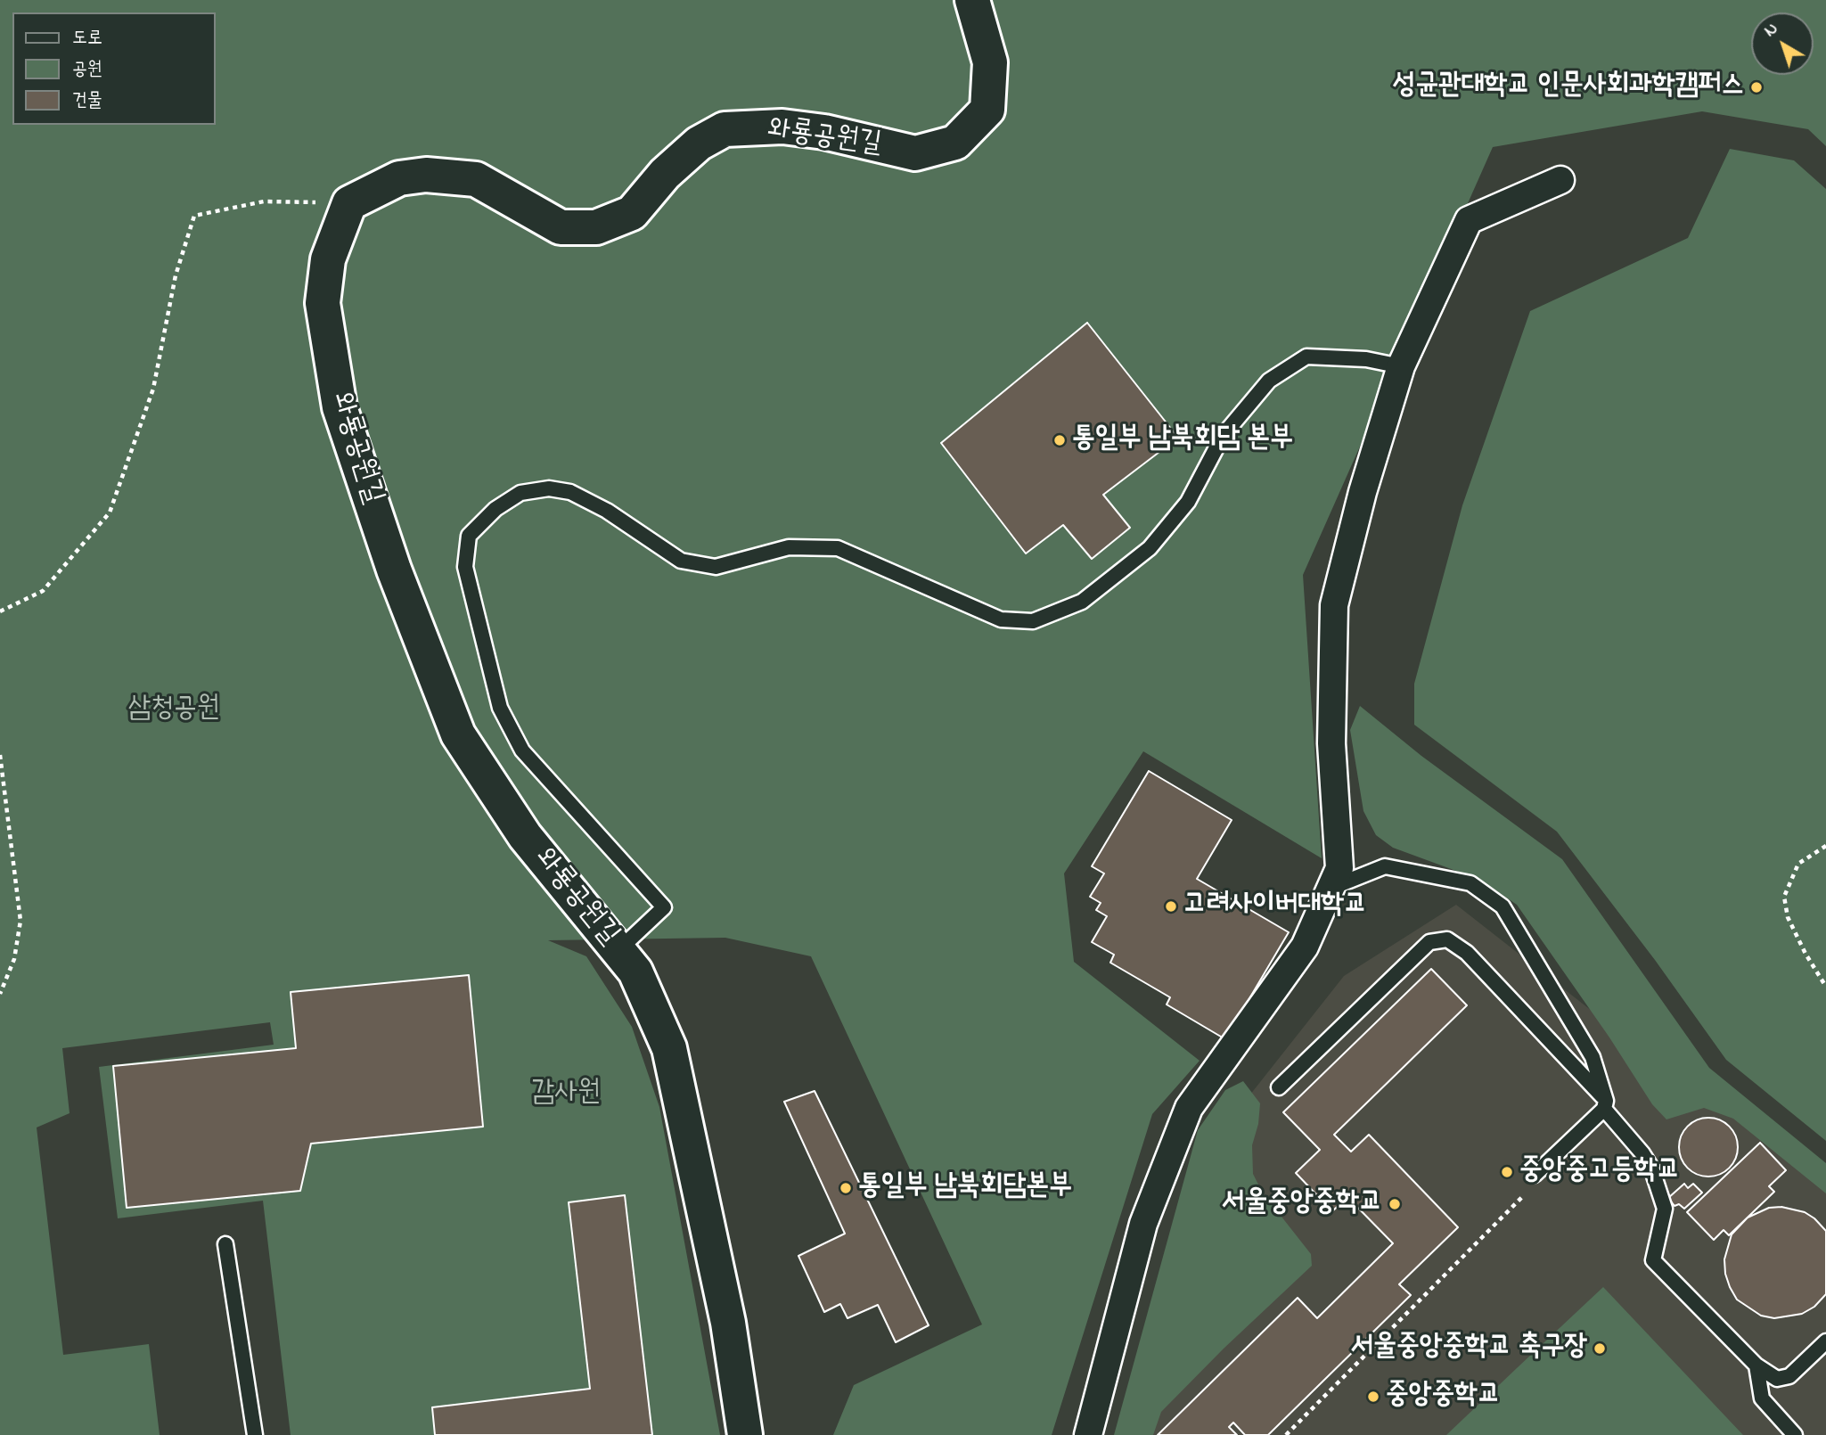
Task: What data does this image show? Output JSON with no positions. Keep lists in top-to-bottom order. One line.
{"streets":{"street":["와룡공원길"]},"parks":["삼청공원","감사원"],"places":["성균관대학교 인문사회과학캠퍼스","통일부 남북회담 본부","고려사이버대학교","중앙중고등학교","통일부 남북회담본부","서울중앙중학교","서울중앙중학교 축구장","중앙중학교"],"legend":["도로","공원","건물"],"north":"top left"}
